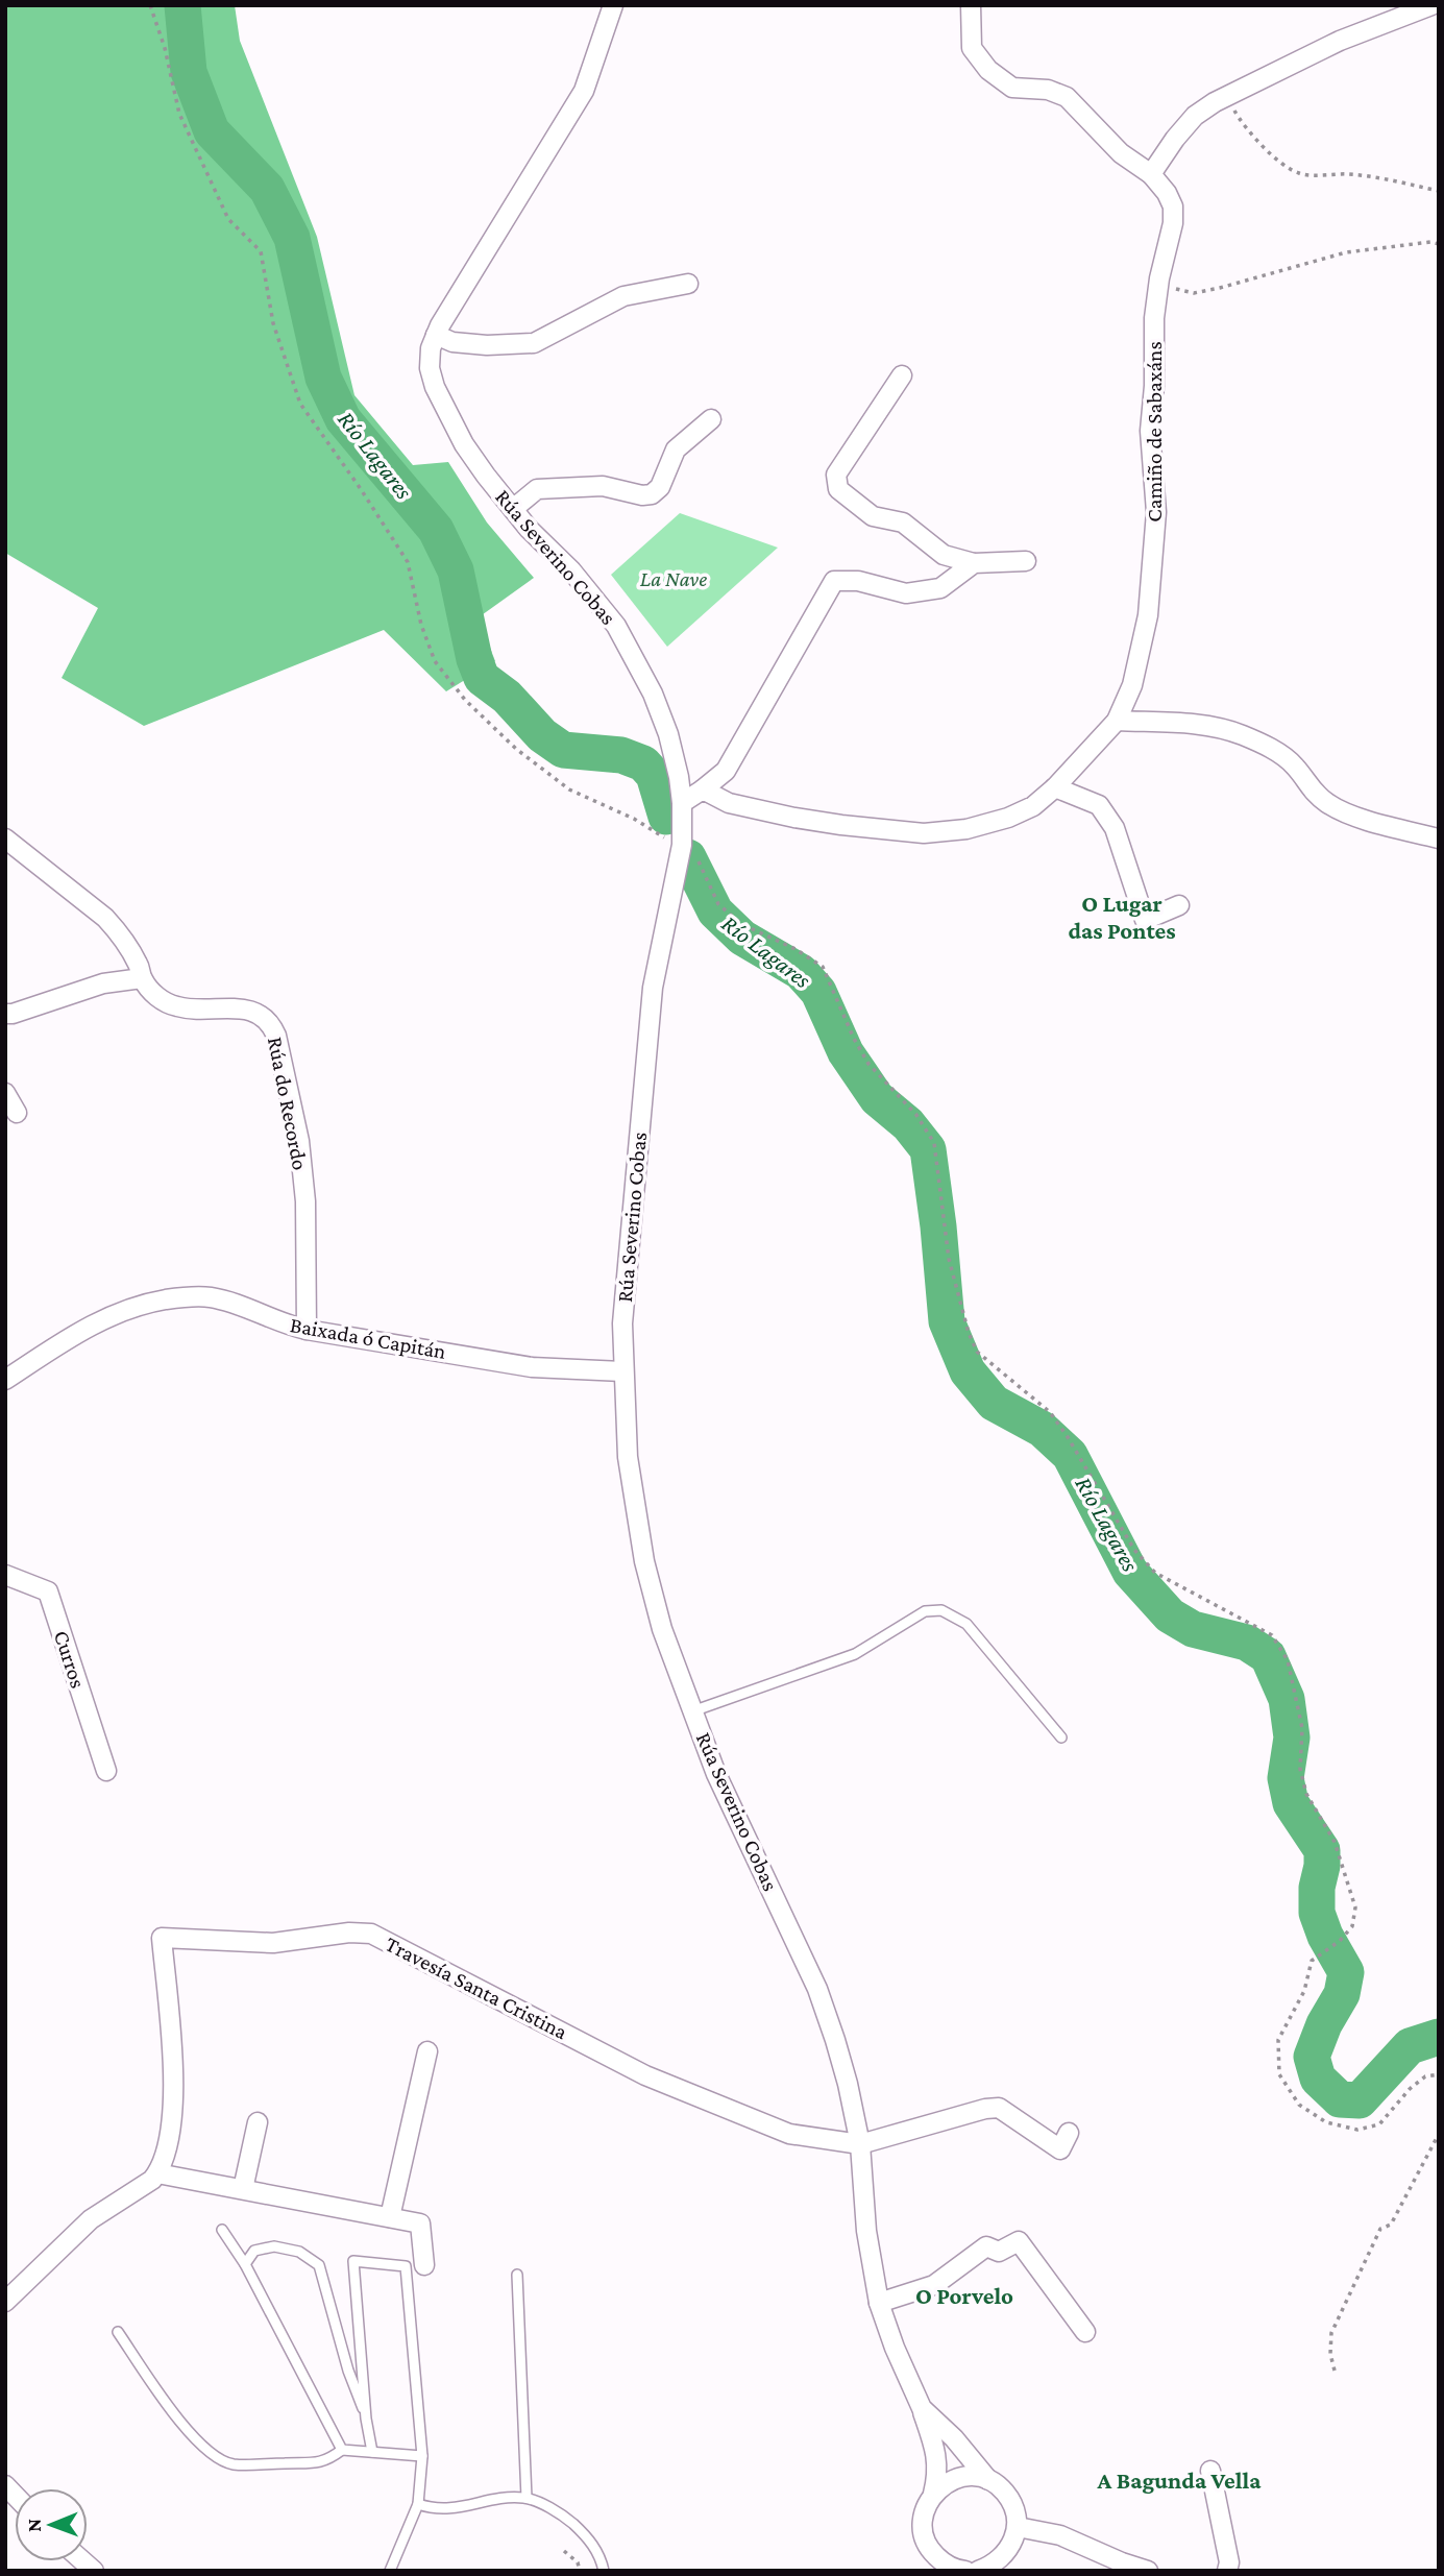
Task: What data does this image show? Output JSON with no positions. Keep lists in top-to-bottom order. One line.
{"streets":{"street":["Camiño de Sabaxáns","Rúa Severino Cobas","Rúa do Recordo","Baixada ó Capitán","Curros","Travesía Santa Cristina"]},"crossings":[["Rúa Severino Cobas","Baixada ó Capitán"],["Rúa Severino Cobas","Travesía Santa Cristina"],["Rúa do Recordo","Baixada ó Capitán"]],"districts":["O Lugar das Pontes","O Porvelo","A Bagunda Vella"],"water":["Río Lagares"],"parks":["La Nave"],"north":"left"}
